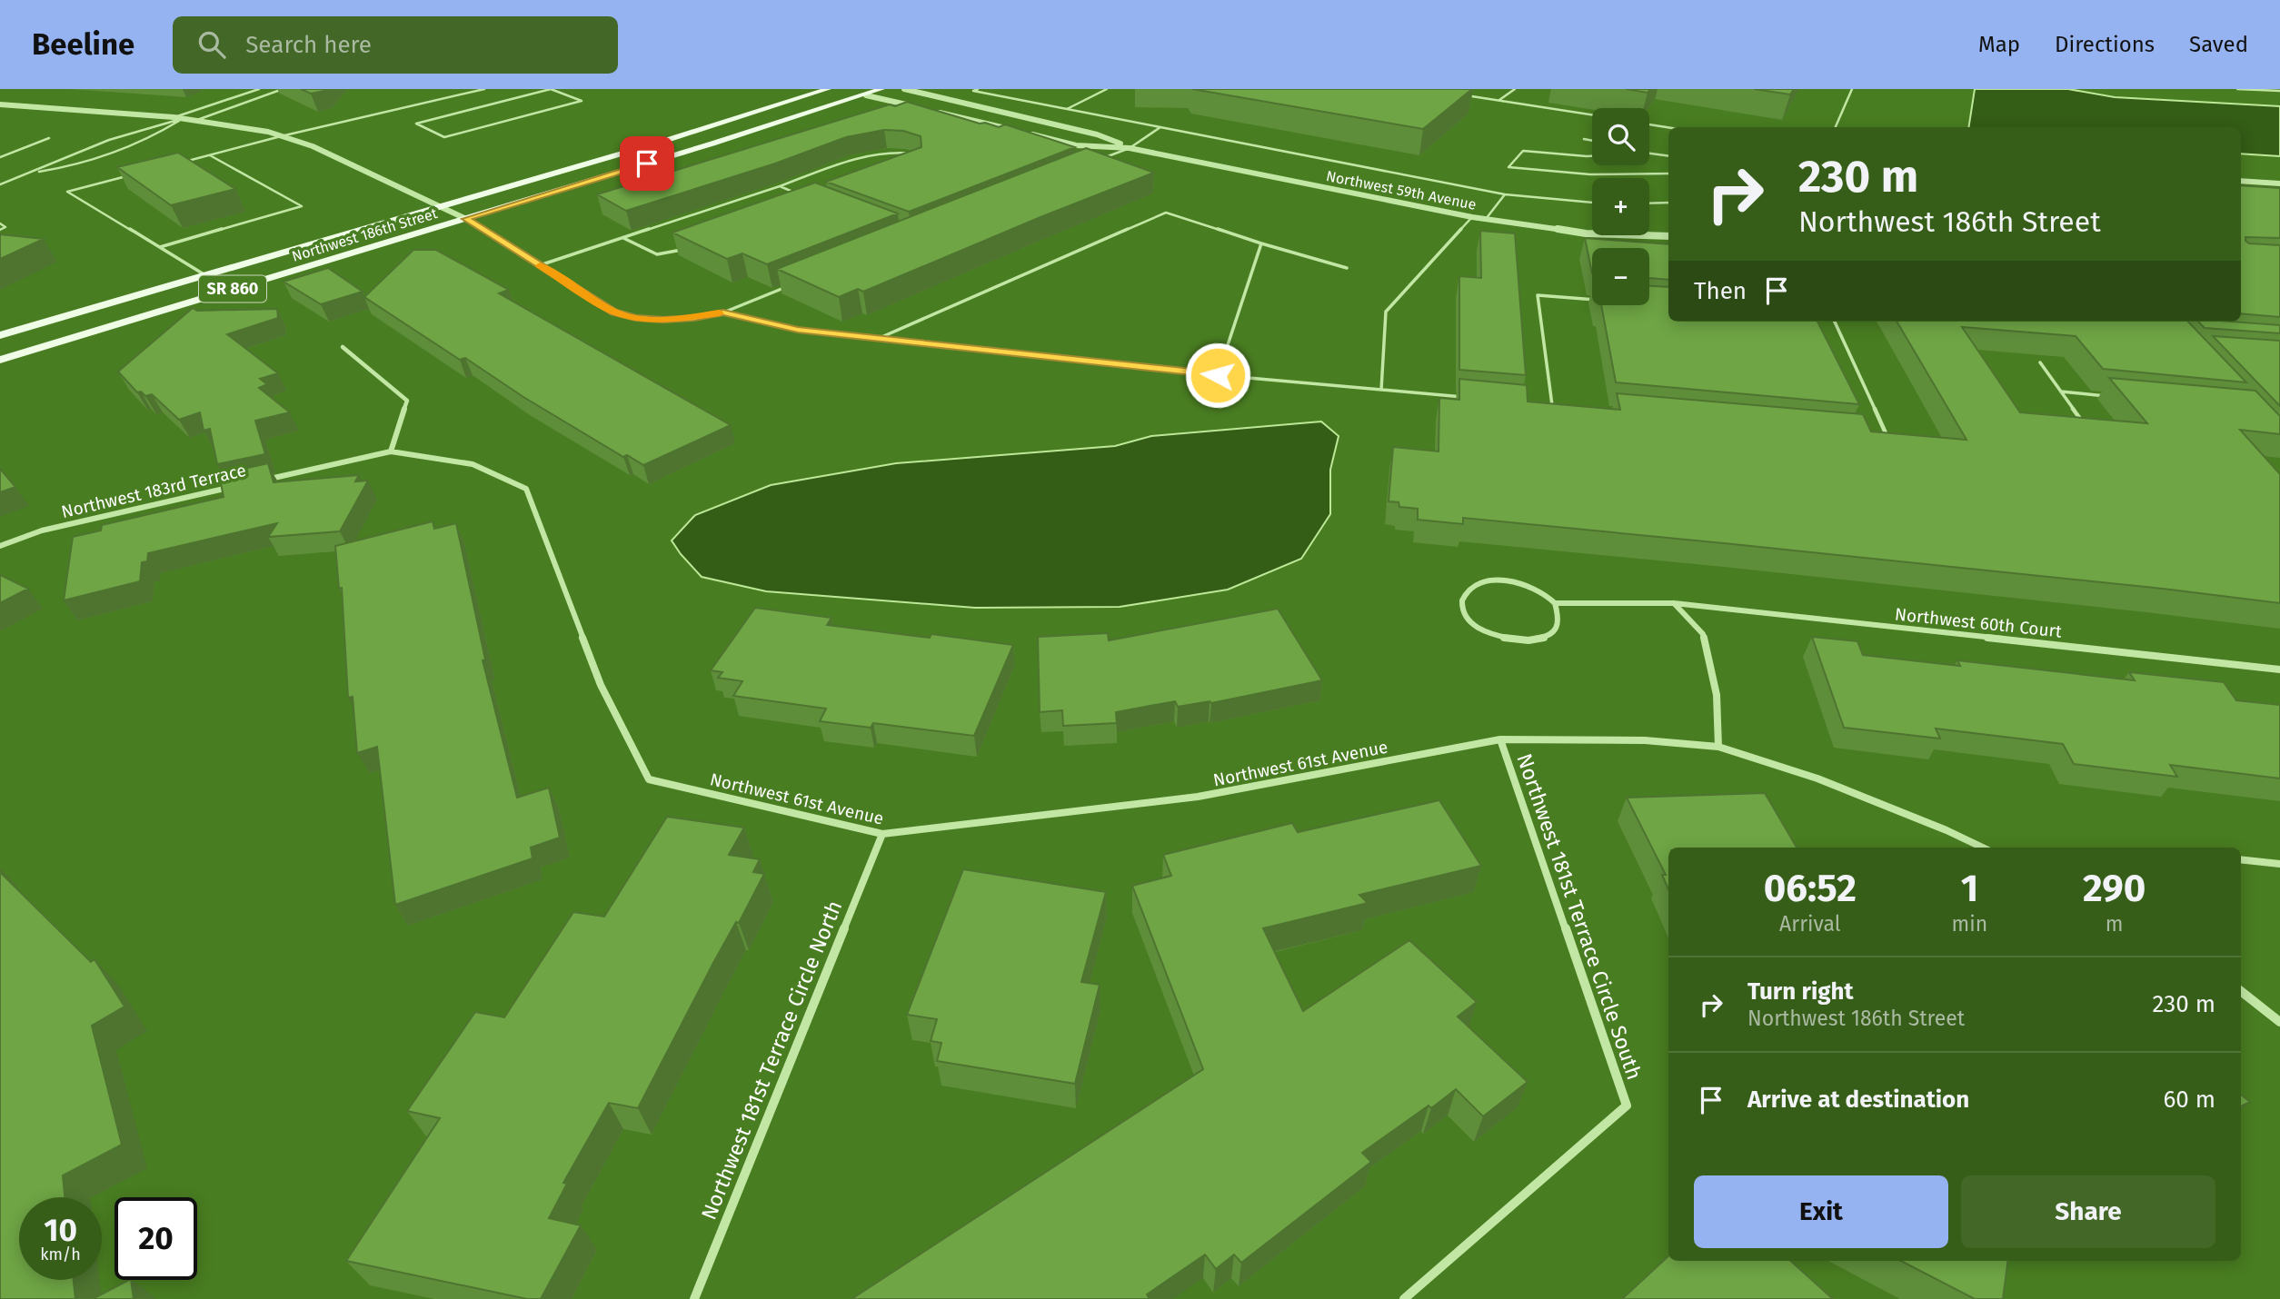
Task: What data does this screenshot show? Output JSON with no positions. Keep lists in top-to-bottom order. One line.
{"streets":{"main road":["Northwest 186th Street","SR 860"],"street":["Northwest 59th Avenue","Northwest 183rd Terrace","Northwest 60th Court","Northwest 61st Avenue","Northwest 181st Terrace Circle South","Northwest 181st Terrace Circle North"]},"crossings":[["Northwest 183rd Terrace","Northwest 61st Avenue"],["Northwest 61st Avenue","Northwest 181st Terrace Circle South"],["Northwest 61st Avenue","Northwest 181st Terrace Circle North"]],"page":{"header":"Beeline","search":"Search here","nav":["Map","Directions","Saved"],"map_buttons":["+","−"],"turn":["230 m","Northwest 186th Street"],"then":"Then","eta":["06:52","Arrival","1","min","290","m"],"list":[{"name":"Turn right","note":"Northwest 186th Street","value":"230 m"},{"name":"Arrive at destination","value":"60 m"}],"buttons":["Exit","Share"],"speed":"10 km/h","limit":"20"}}
